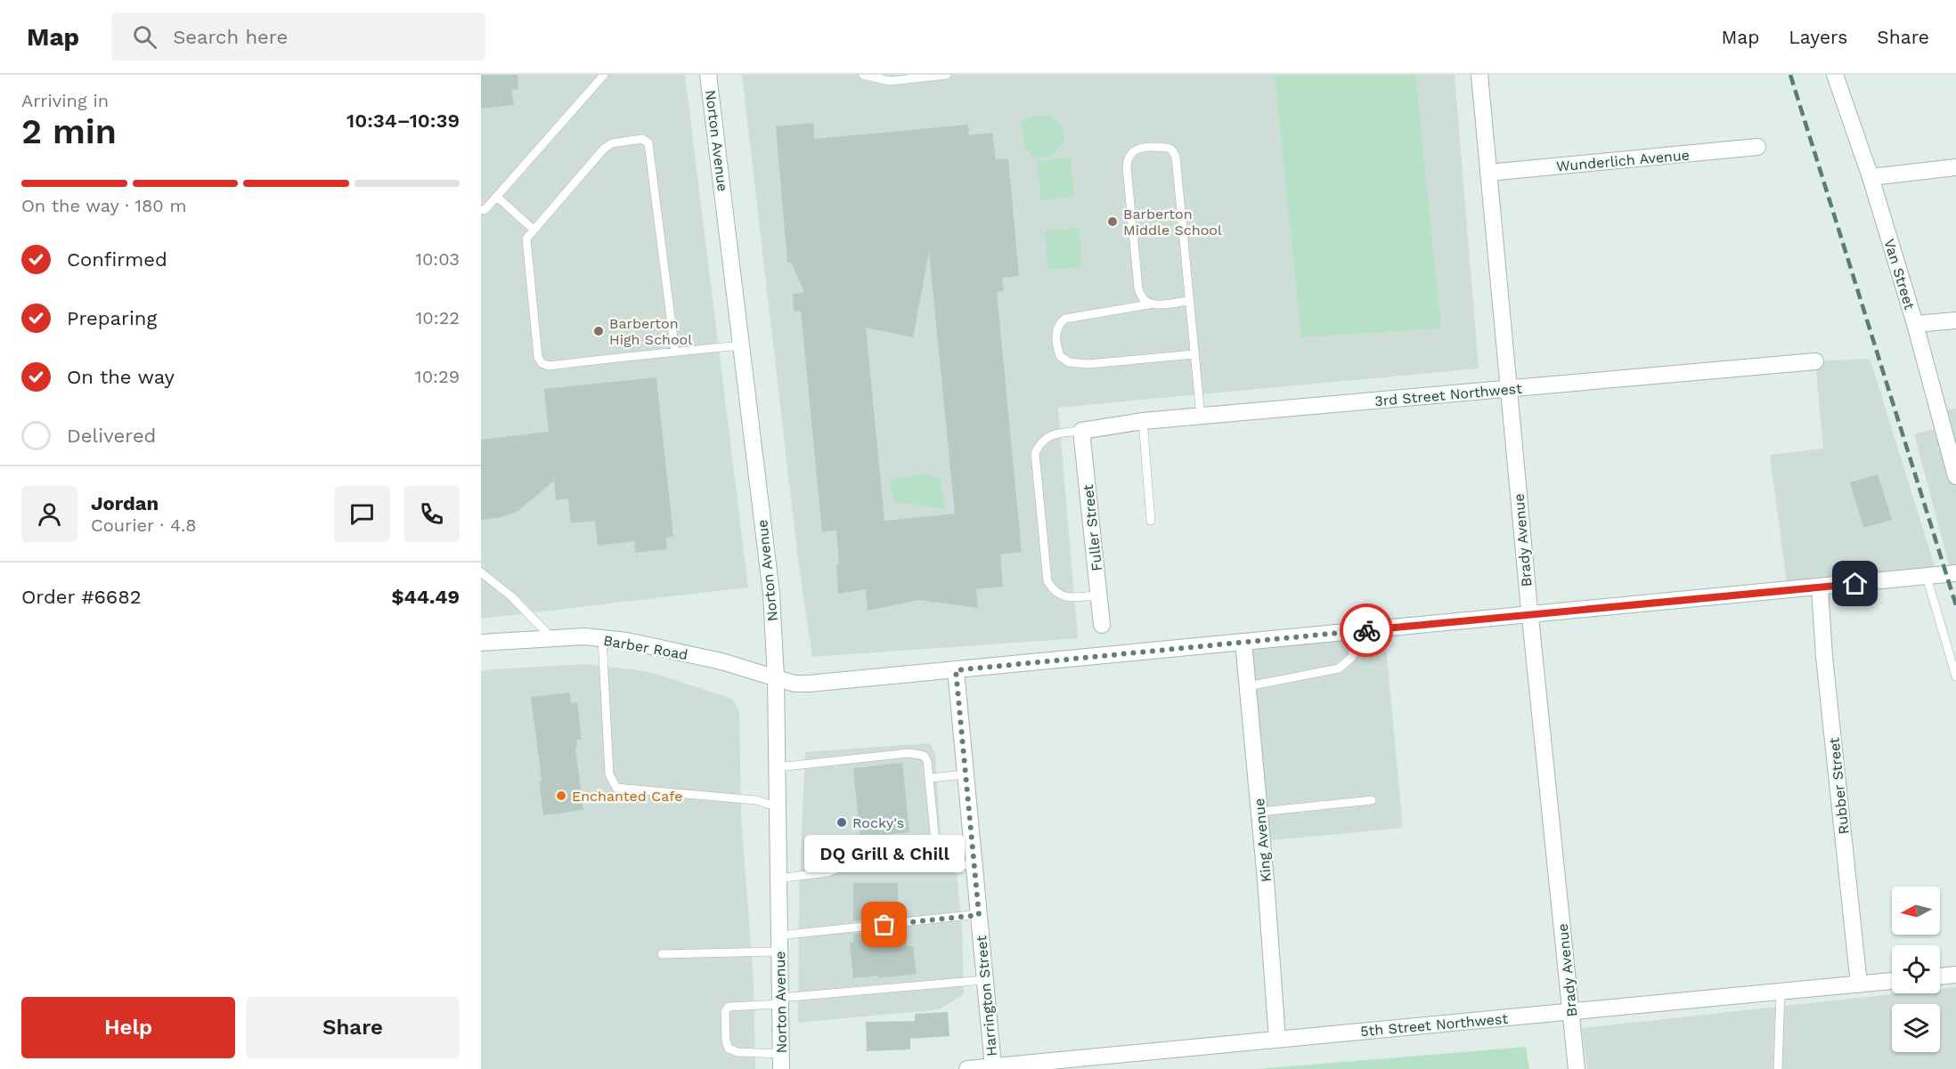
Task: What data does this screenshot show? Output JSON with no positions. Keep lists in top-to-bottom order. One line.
{"streets":{"street":["Norton Avenue","Wunderlich Avenue","Van Street","3rd Street Northwest","Fuller Street","Brady Avenue","Barber Road","Rubber Street","King Avenue","Harrington Street","5th Street Northwest"]},"crossings":[["Norton Avenue","Barber Road"],["Wunderlich Avenue","Brady Avenue"],["3rd Street Northwest","Fuller Street"],["3rd Street Northwest","Brady Avenue"],["Brady Avenue","Barber Road"],["Brady Avenue","5th Street Northwest"],["Barber Road","Rubber Street"],["Barber Road","King Avenue"],["Barber Road","Harrington Street"],["Rubber Street","5th Street Northwest"],["King Avenue","5th Street Northwest"],["Harrington Street","5th Street Northwest"]],"places":["Barberton Middle School","Barberton High School","Enchanted Cafe","Rocky's","DQ Grill & Chill"],"north":"left","page":{"header":"Map","search":"Search here","nav":["Map","Layers","Share"],"heading":["2 min","Arriving in","10:34–10:39"],"panel":["Jordan","Courier · 4.8","Order #6682","$44.49"],"bar":"On the way · 180 m","list":[["Confirmed","10:03"],["Preparing","10:22"],["On the way","10:29"],"Delivered"],"bubble":"DQ Grill & Chill","buttons":["Help","Share"]}}
